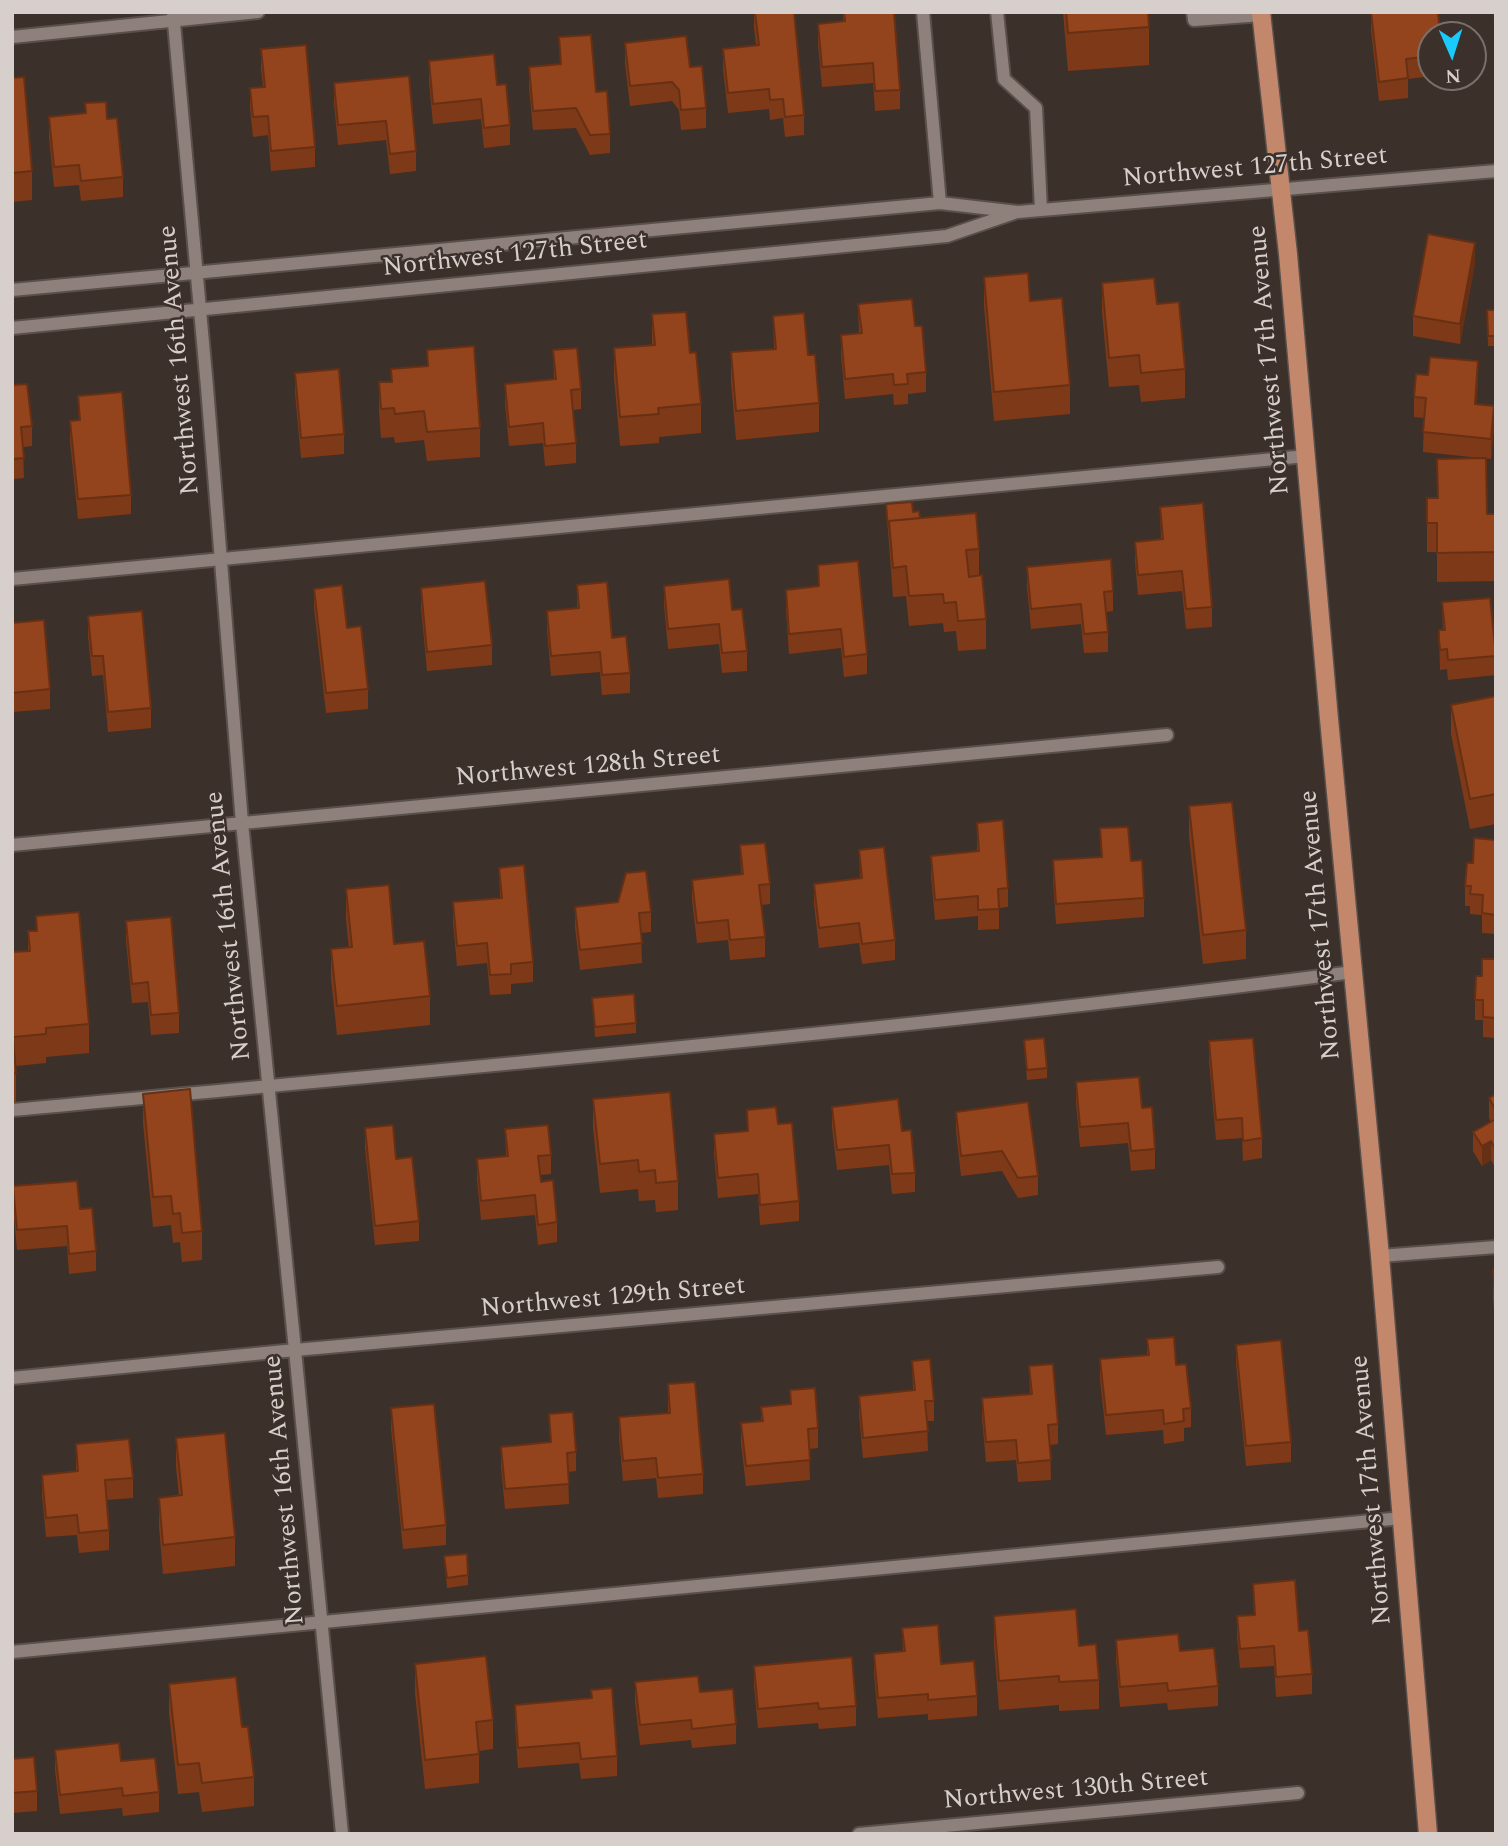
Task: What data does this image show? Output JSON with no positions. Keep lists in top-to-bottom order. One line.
{"streets":{"main road":["Northwest 17th Avenue"],"street":["Northwest 127th Street","Northwest 16th Avenue","Northwest 128th Street","Northwest 129th Street","Northwest 130th Street"]},"crossings":[["Northwest 127th Street","Northwest 16th Avenue"],["Northwest 127th Street","Northwest 17th Avenue"],["Northwest 16th Avenue","Northwest 128th Street"],["Northwest 16th Avenue","Northwest 129th Street"]],"north":"bottom"}
